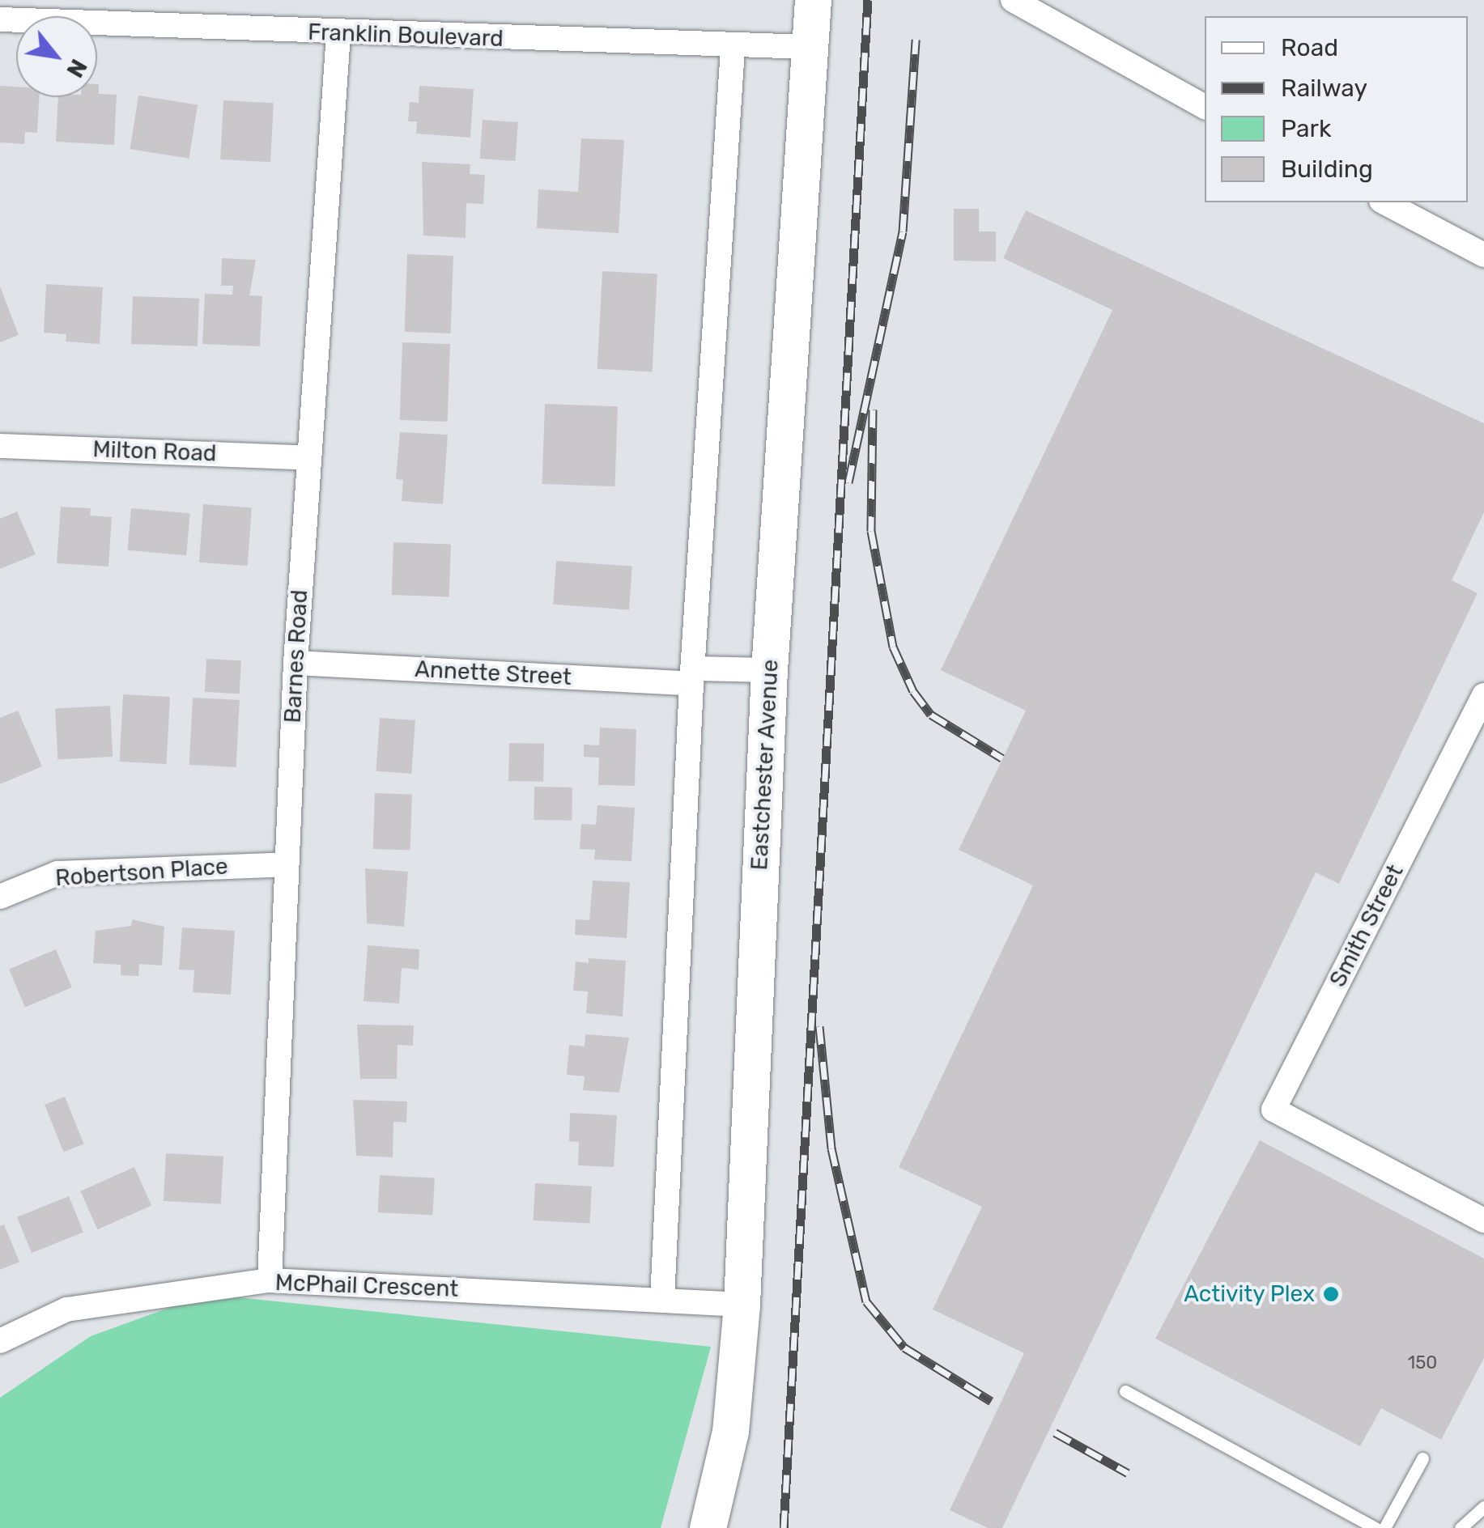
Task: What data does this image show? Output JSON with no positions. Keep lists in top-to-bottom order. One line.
{"streets":{"street":["Franklin Boulevard","Milton Road","Barnes Road","Annette Street","Eastchester Avenue","Robertson Place","Smith Street","McPhail Crescent"]},"crossings":[["Franklin Boulevard","Barnes Road"],["Franklin Boulevard","Eastchester Avenue"],["Milton Road","Barnes Road"],["Barnes Road","Annette Street"],["Barnes Road","Robertson Place"],["Barnes Road","McPhail Crescent"],["Annette Street","Eastchester Avenue"],["Eastchester Avenue","McPhail Crescent"]],"places":["Activity Plex"],"house_numbers":["150"],"legend":["Road","Railway","Park","Building"],"north":"bottom right"}
